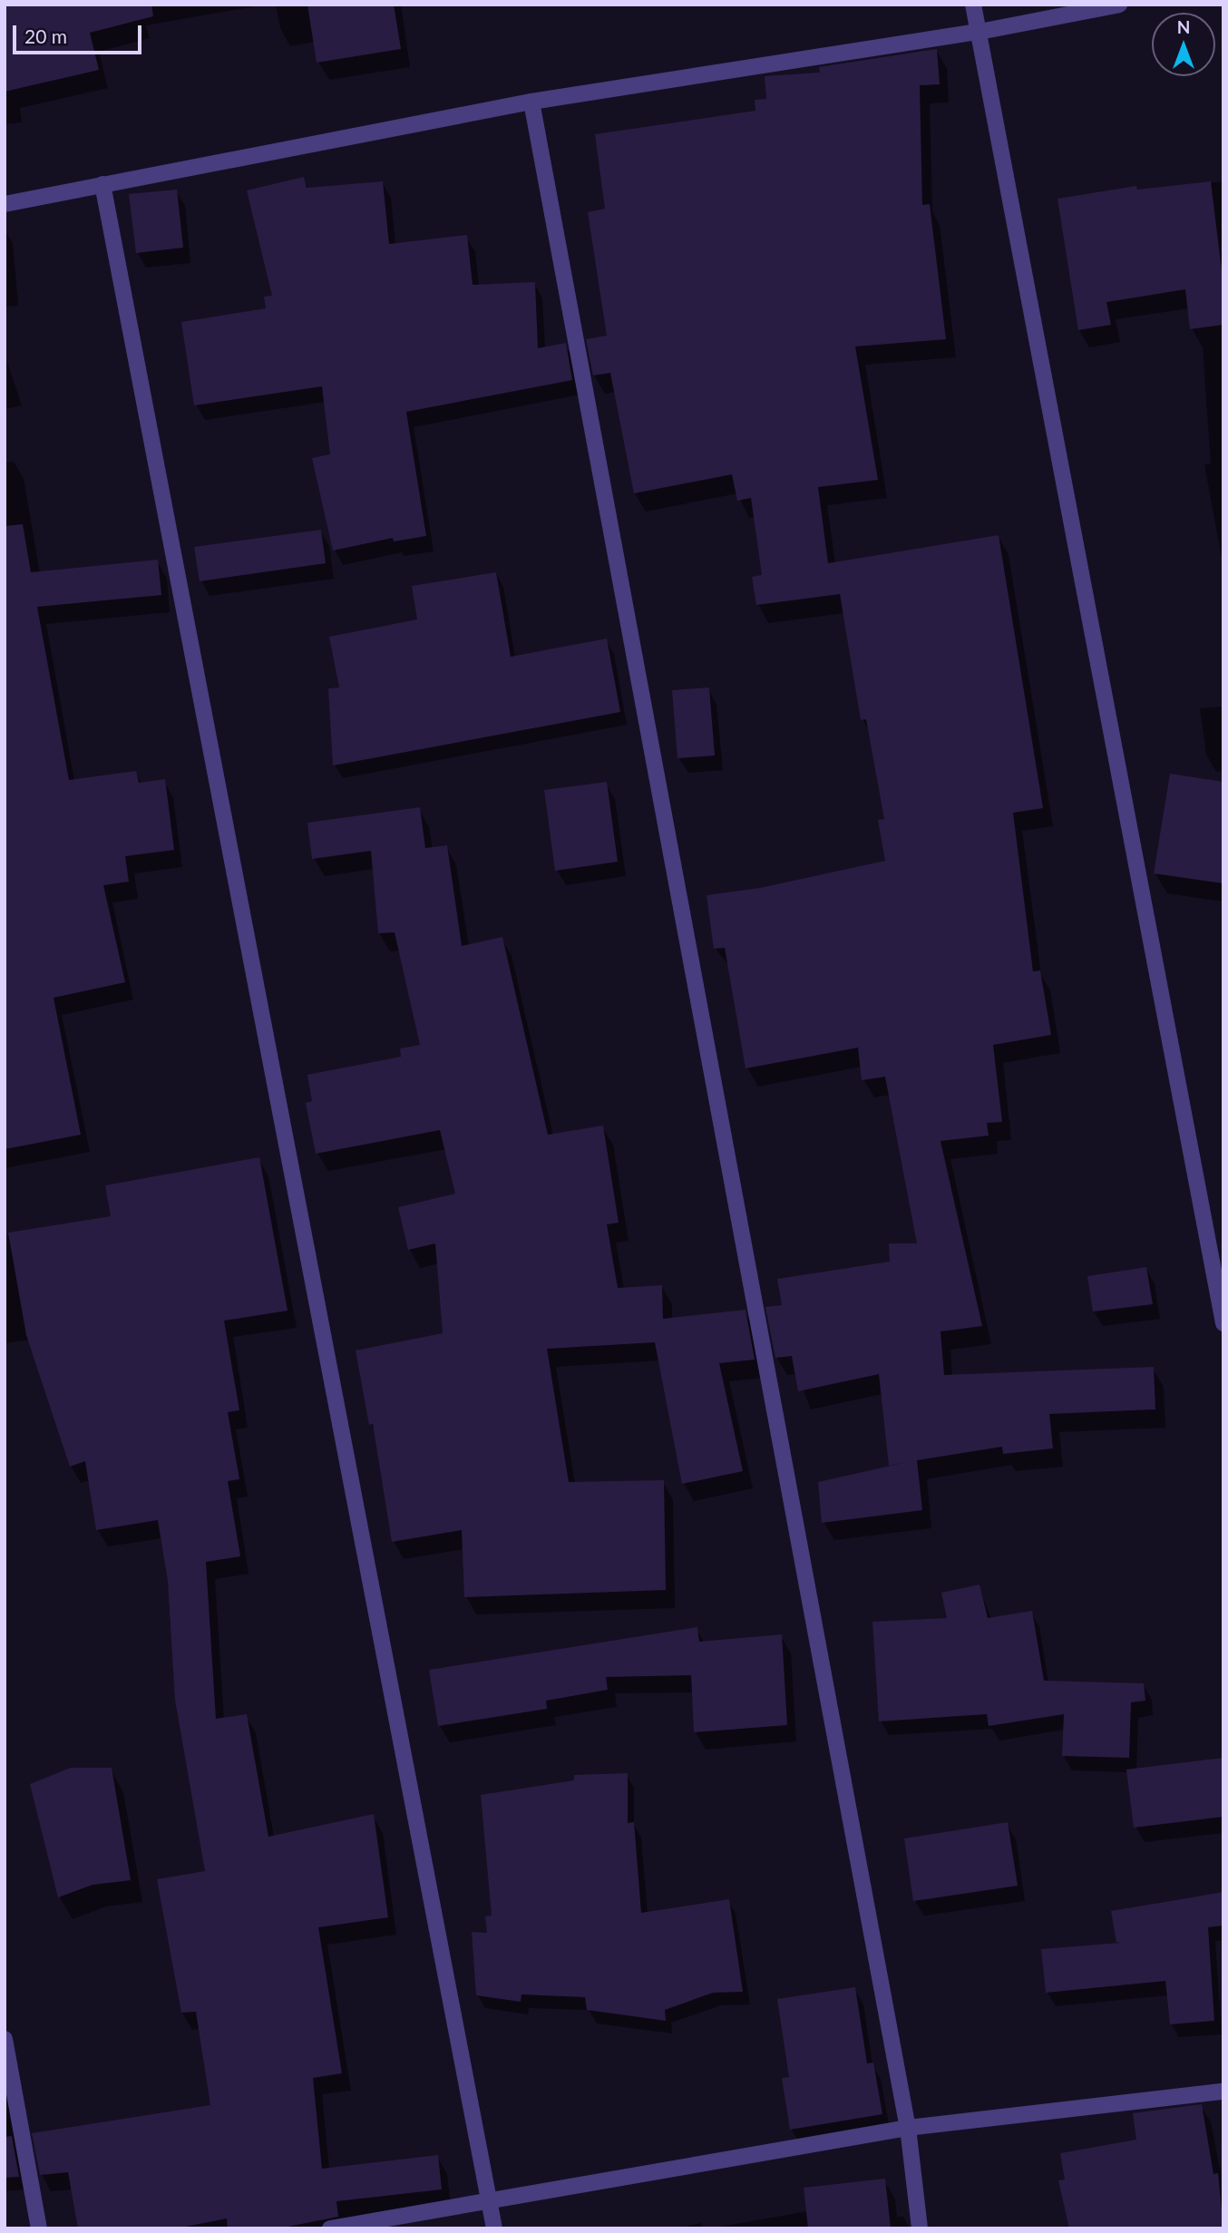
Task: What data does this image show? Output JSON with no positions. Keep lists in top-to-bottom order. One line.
{"scale_bar":"20 m","north":"top"}
